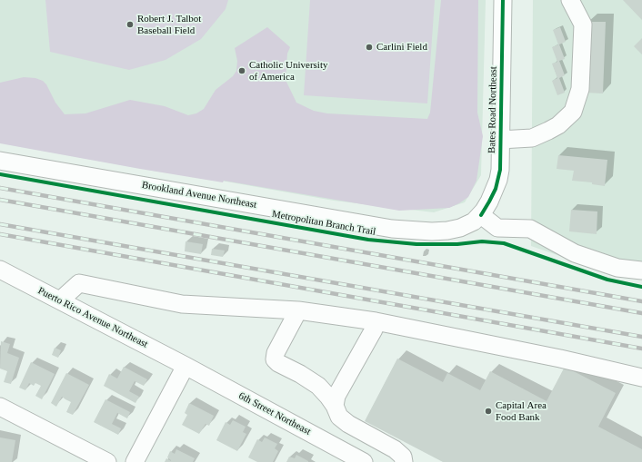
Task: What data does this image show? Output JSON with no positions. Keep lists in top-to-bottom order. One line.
{"streets":{"street":["Bates Road Northeast","Brookland Avenue Northeast","Puerto Rico Avenue Northeast","6th Street Northeast"],"cycle path":["Metropolitan Branch Trail"]},"crossings":[["Bates Road Northeast","Brookland Avenue Northeast"],["Puerto Rico Avenue Northeast","6th Street Northeast"]],"places":["Robert J. Talbot Baseball Field","Carlini Field","Catholic University of America","Capital Area Food Bank"]}
